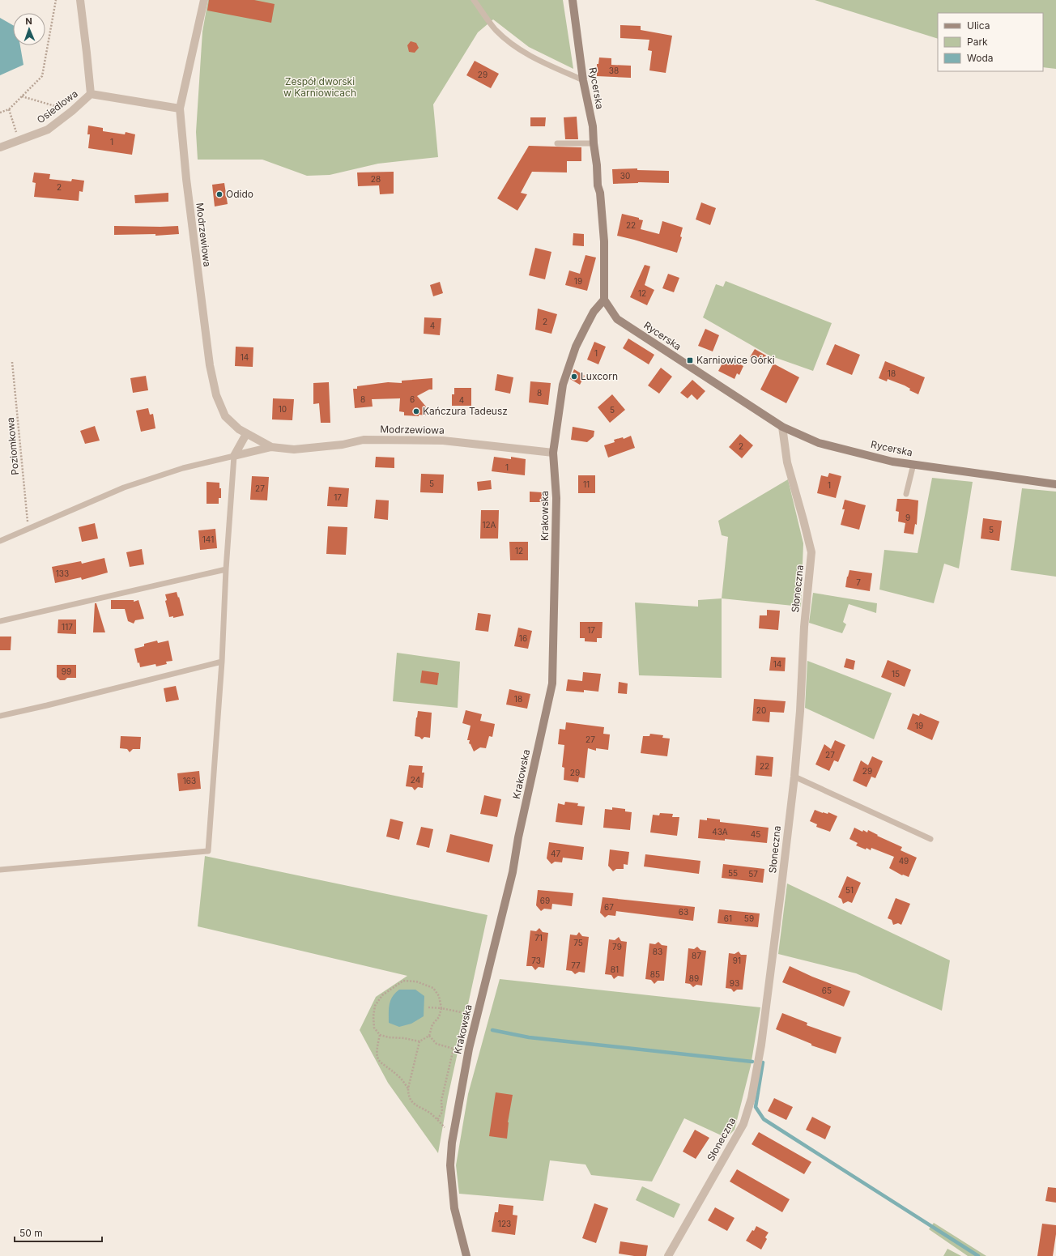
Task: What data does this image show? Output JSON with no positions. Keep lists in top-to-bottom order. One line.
{"streets":{"street":["Rycerska","Osiedlowa","Modrzewiowa","Krakowska","Słoneczna"],"path":["Poziomkowa"]},"crossings":[["Rycerska","Krakowska"],["Rycerska","Słoneczna"],["Osiedlowa","Modrzewiowa"],["Modrzewiowa","Krakowska"]],"parks":["Zespół dworski w Karniowicach"],"places":{"other":["Odido","Luxcorn","Kańczura Tadeusz"],"transit":["Karniowice Górki"]},"house_numbers":["38","29","1","30","28","2","22","19","12","2","4","1","14","18","8","8","6","4","10","5","2","1","5","11","1","27","17","9","12A","5","141","12","133","7","117","17","16","14","99","15","18","20","19","27","27","22","29","29","24","163","43A","45","47","49","55","57","51","69","67","63","61","59","71","75","79","83","87","73","91","77","81","85","89","93","65","123"],"legend":["Ulica","Park","Woda"],"scale_bar":"50 m","north":"top"}
